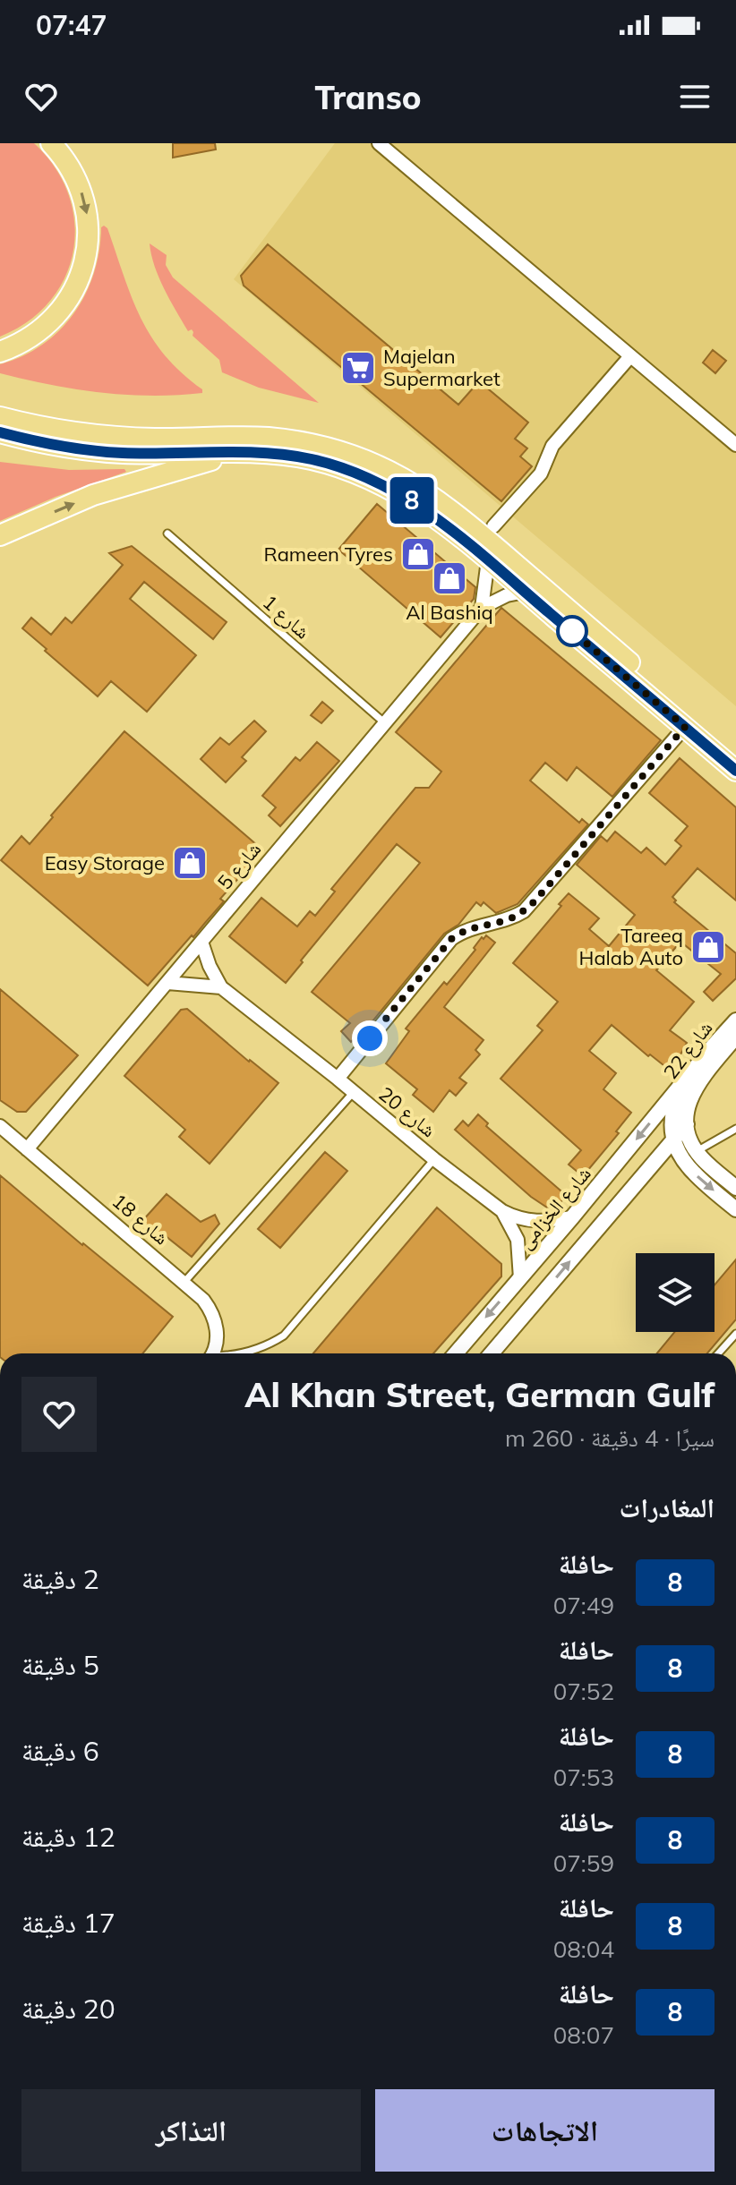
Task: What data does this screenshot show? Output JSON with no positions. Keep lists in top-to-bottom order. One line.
{"streets":{"street":["شارع 5","شارع 22","شارع 20","شارع الخزامى","شارع 18"],"lane":["شارع 1"]},"crossings":[["شارع 1","شارع 5"],["شارع 5","شارع 20"],["شارع 5","شارع 18"],["شارع 22","شارع الخزامى"],["شارع 20","شارع الخزامى"]],"places":{"supermarket":["Majelan Supermarket"],"shop":["Rameen Tyres","Al Bashiq","Easy Storage","Tareeq Halab Auto"]},"lines":["bus line 8"],"page":{"status":"07:47","header":"Transo","on_map":"8","heading":[["Al Khan Street, German Gulf","سيرًا · 4 دقيقة · 260 m"],"المغادرات"],"list":[{"mark":"8","name":"حافلة","note":"07:49","value":"2 دقيقة"},{"mark":"8","name":"حافلة","note":"07:52","value":"5 دقيقة"},{"mark":"8","name":"حافلة","note":"07:53","value":"6 دقيقة"},{"mark":"8","name":"حافلة","note":"07:59","value":"12 دقيقة"},{"mark":"8","name":"حافلة","note":"08:04","value":"17 دقيقة"},{"mark":"8","name":"حافلة","note":"08:07","value":"20 دقيقة"}],"buttons":["الاتجاهات","التذاكر"]}}
